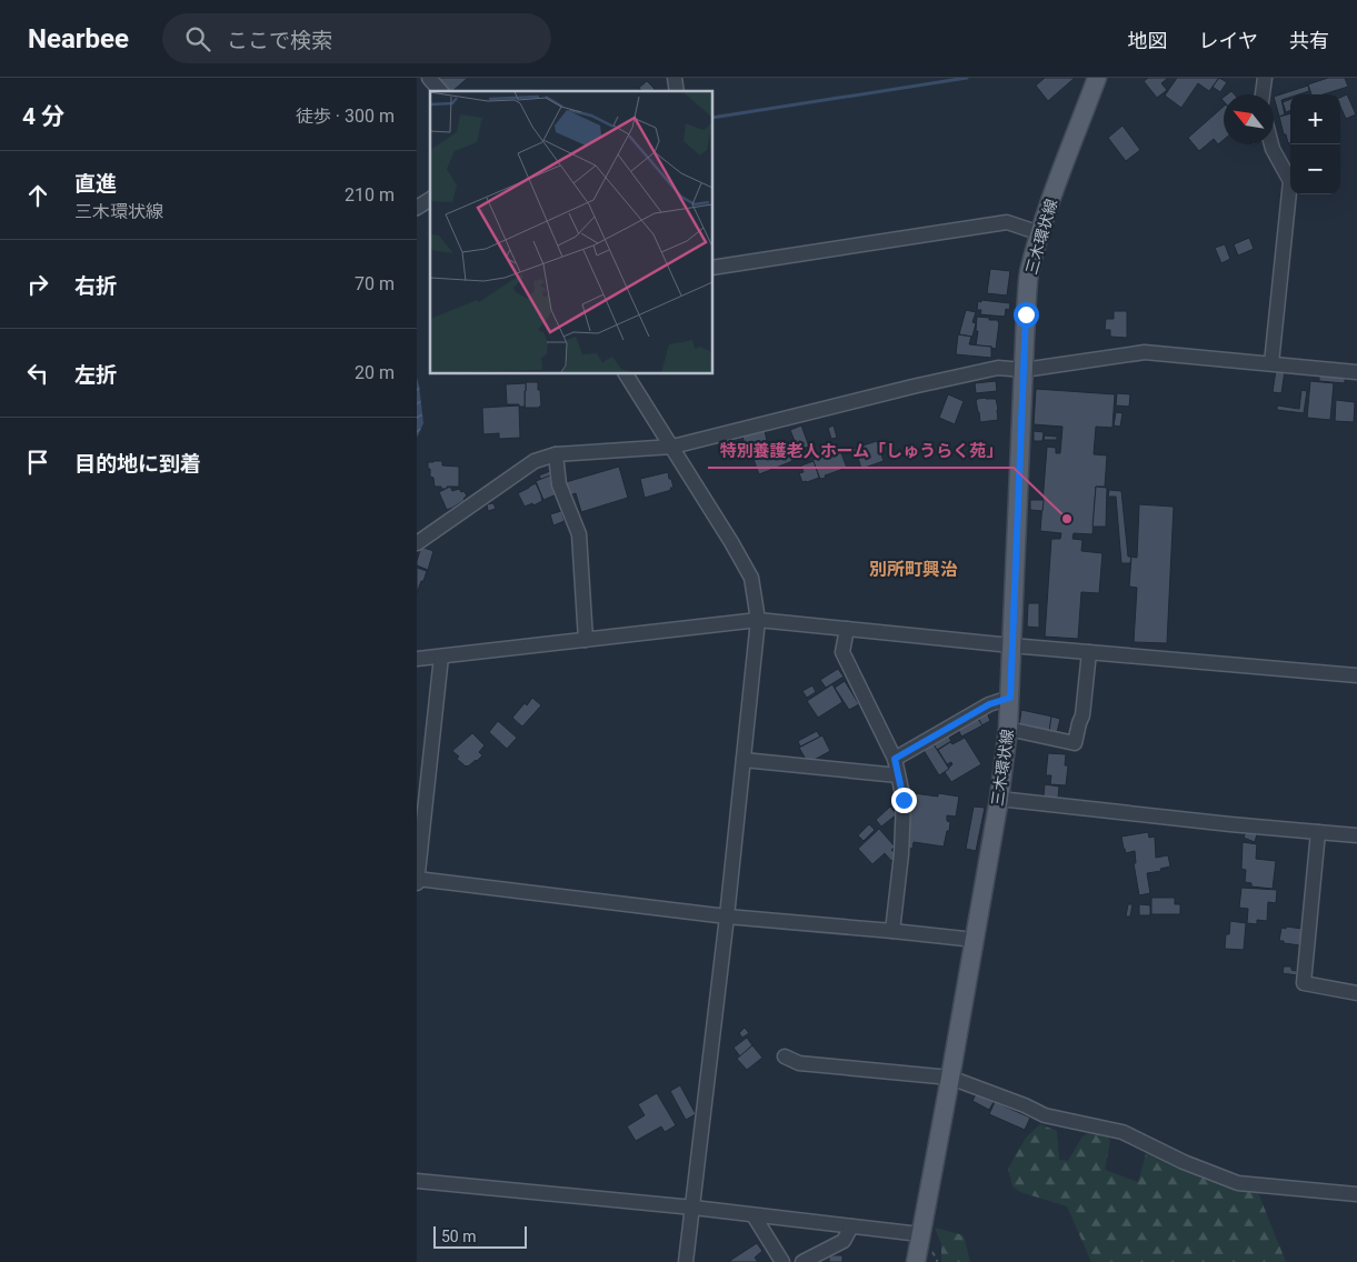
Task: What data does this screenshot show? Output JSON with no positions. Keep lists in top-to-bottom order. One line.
{"streets":{"main road":["三木環状線"]},"districts":["別所町興治"],"places":["特別養護老人ホーム「しゅうらく苑」"],"scale_bar":"50 m","north":"top left","page":{"header":"Nearbee","search":"ここで検索","nav":["地図","レイヤ","共有"],"heading":["4 分","徒歩 · 300 m"],"map_buttons":["+","−"],"list":[["直進","三木環状線","210 m"],["右折","70 m"],["左折","20 m"],"目的地に到着"],"scale":"50 m"}}
